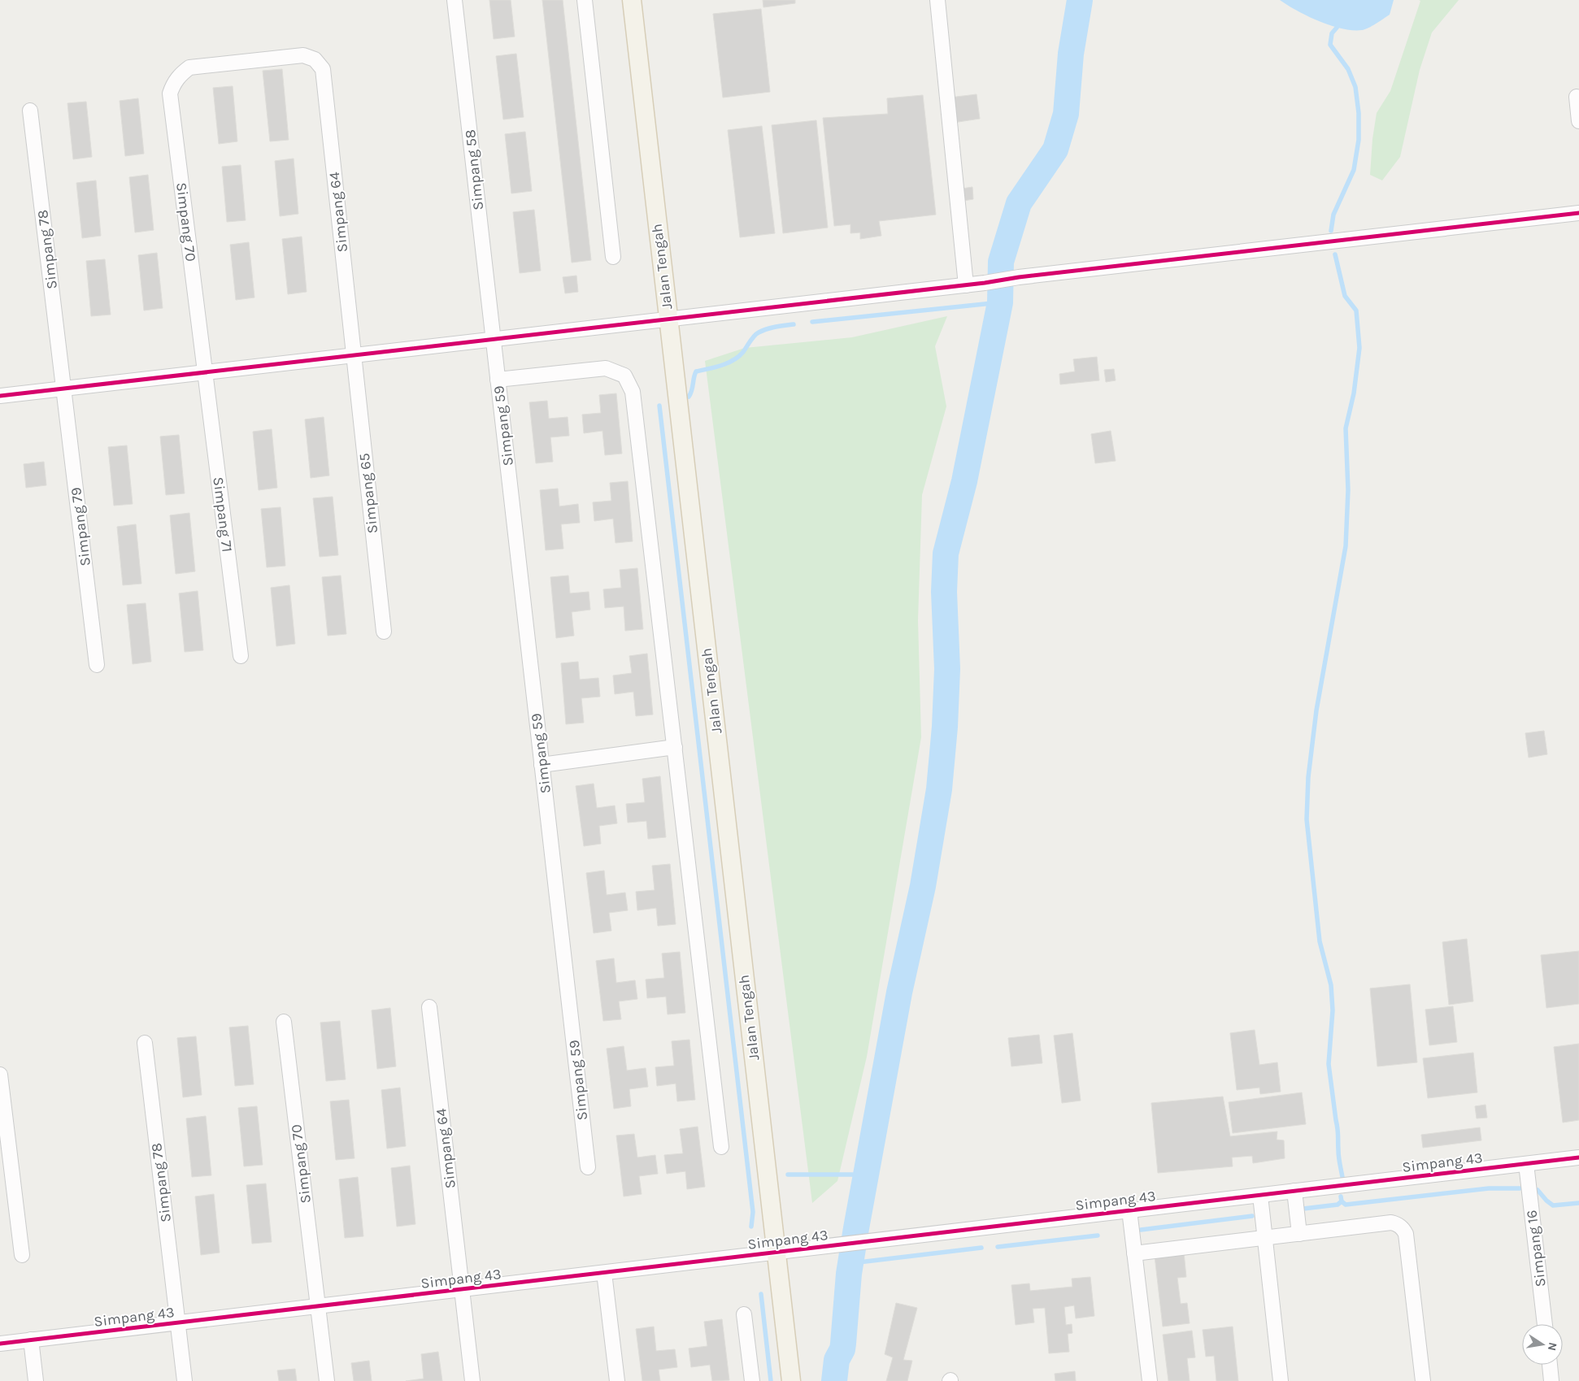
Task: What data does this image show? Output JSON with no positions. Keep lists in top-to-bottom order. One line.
{"streets":{"main road":["Jalan Tengah"],"street":["Simpang 58","Simpang 64","Simpang 70","Simpang 78","Simpang 59","Simpang 65","Simpang 71","Simpang 79","Simpang 43","Simpang 16"]},"crossings":[["Simpang 58","Simpang 59"],["Simpang 64","Simpang 70"],["Simpang 64","Simpang 65"],["Simpang 64","Simpang 43"],["Simpang 70","Simpang 71"],["Simpang 70","Simpang 43"],["Simpang 78","Simpang 79"],["Simpang 78","Simpang 43"],["Jalan Tengah","Simpang 43"],["Simpang 43","Simpang 16"]],"north":"right"}
